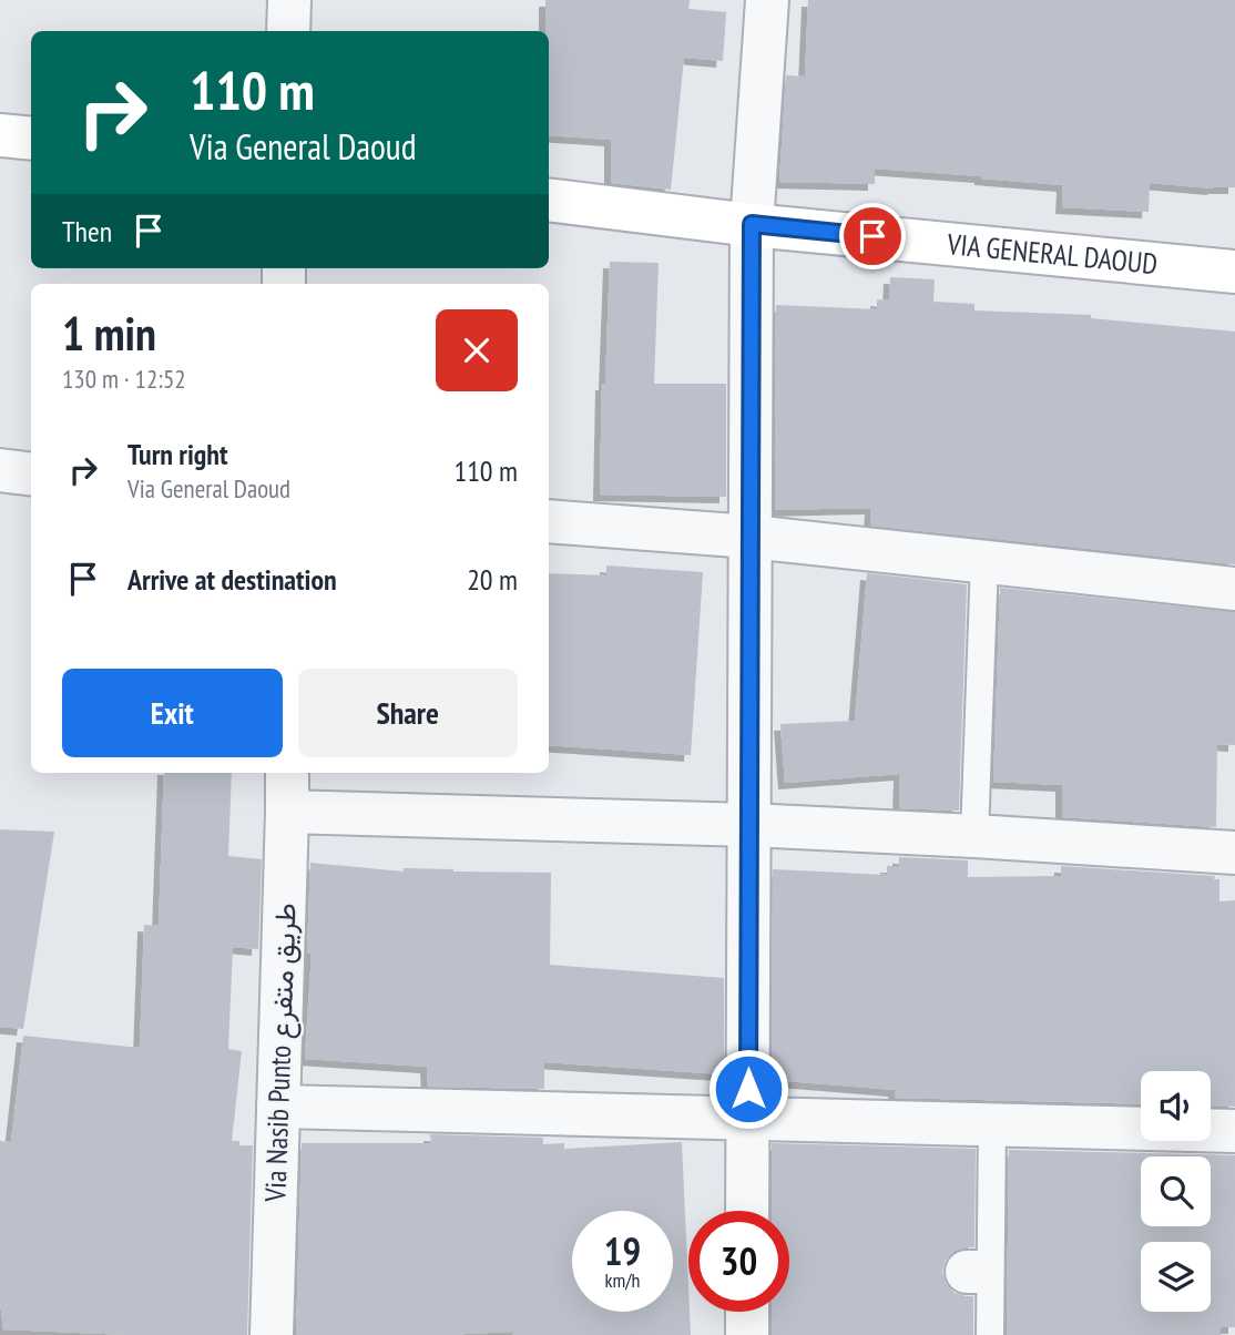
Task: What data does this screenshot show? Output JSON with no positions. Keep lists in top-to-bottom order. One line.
{"streets":{"main road":["VIA GENERAL DAOUD"],"street":["Via Nasib Punto طريق متفرع"]},"page":{"turn":["110 m","Via General Daoud"],"then":"Then","heading":["1 min","130 m · 12:52"],"list":[{"name":"Turn right","note":"Via General Daoud","value":"110 m"},{"name":"Arrive at destination","value":"20 m"}],"buttons":["Exit","Share"],"speed":"19 km/h","limit":"30"}}
